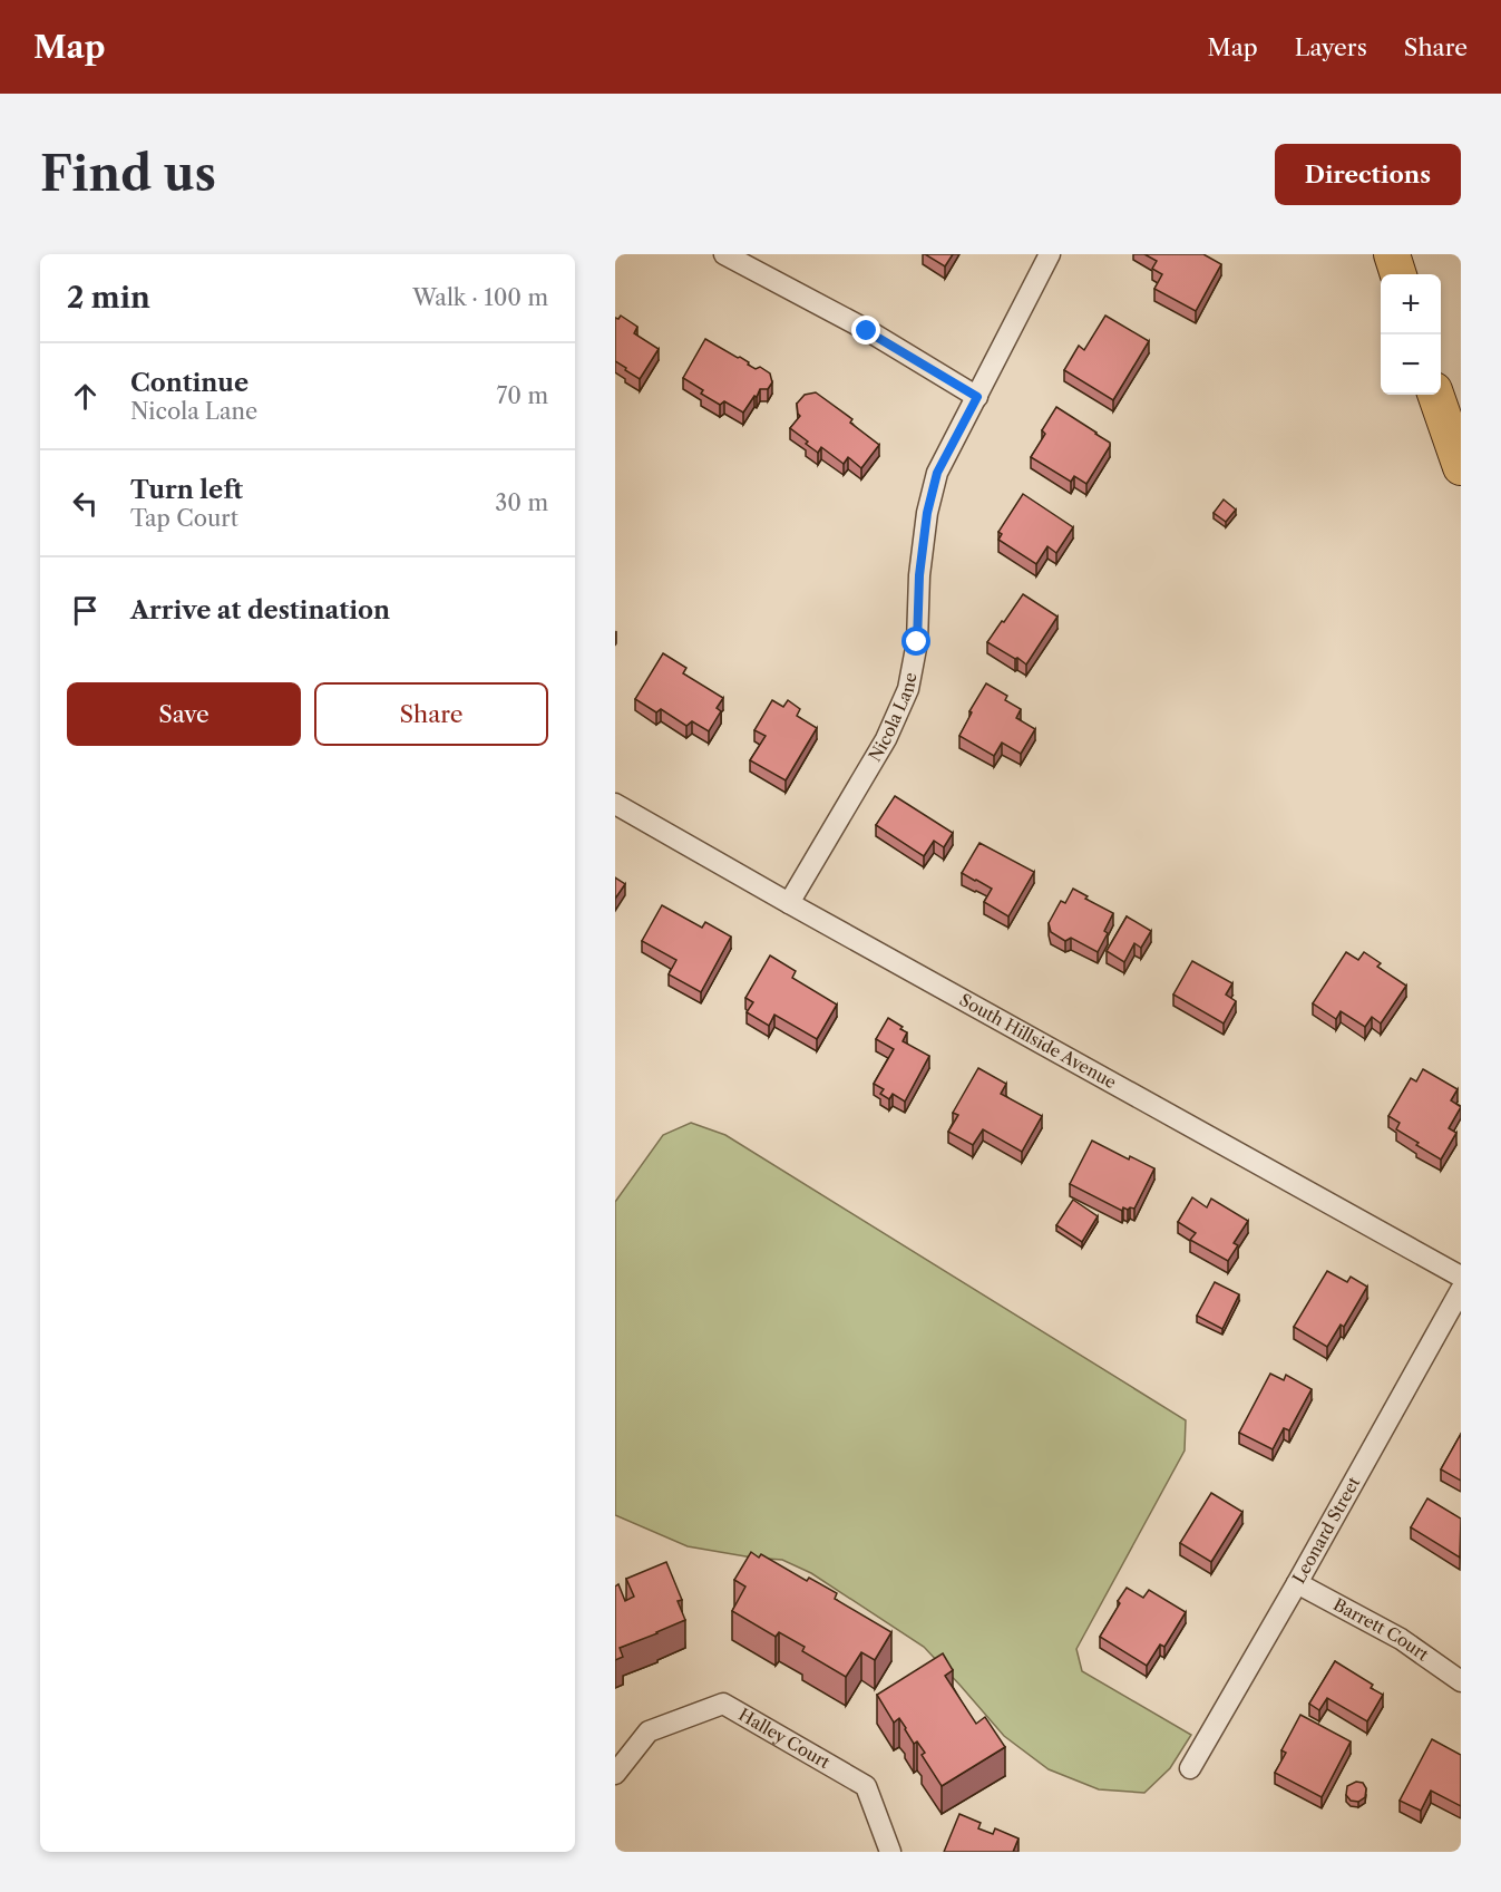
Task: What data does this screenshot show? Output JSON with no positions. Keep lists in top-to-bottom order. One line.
{"streets":{"street":["Nicola Lane","South Hillside Avenue","Leonard Street","Barrett Court","Halley Court"]},"crossings":[["Nicola Lane","South Hillside Avenue"],["Leonard Street","Barrett Court"]],"page":{"header":"Map","nav":["Map","Layers","Share"],"buttons":["Directions",["Save","Share"]],"title":"Find us","heading":["2 min","Walk · 100 m"],"map_buttons":["+","−"],"list":[["Continue","Nicola Lane","70 m"],["Turn left","Tap Court","30 m"],"Arrive at destination"]}}
